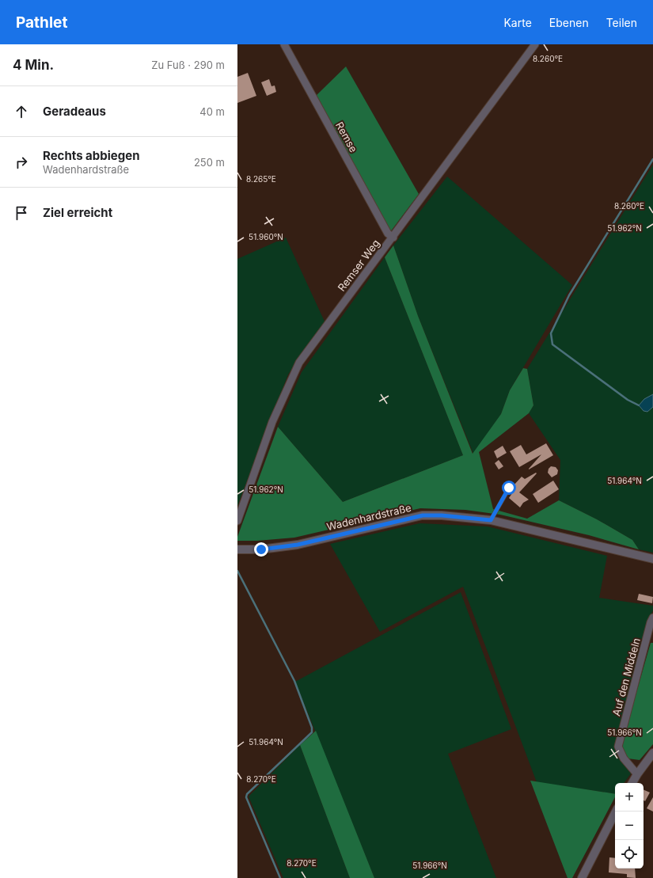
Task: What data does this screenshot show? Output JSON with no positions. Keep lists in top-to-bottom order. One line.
{"streets":{"street":["Remse","Remser Weg","Wadenhardstraße","Auf den Middeln"]},"crossings":[["Remse","Remser Weg"]],"page":{"header":"Pathlet","nav":["Karte","Ebenen","Teilen"],"heading":["4 Min.","Zu Fuß · 290 m"],"list":[["Geradeaus","40 m"],["Rechts abbiegen","Wadenhardstraße","250 m"],"Ziel erreicht"],"map_buttons":["+","−"]},"coordinates":["8.260°E","8.265°E","51.962°N","51.960°N","51.964°N","51.966°N","8.270°E"]}
